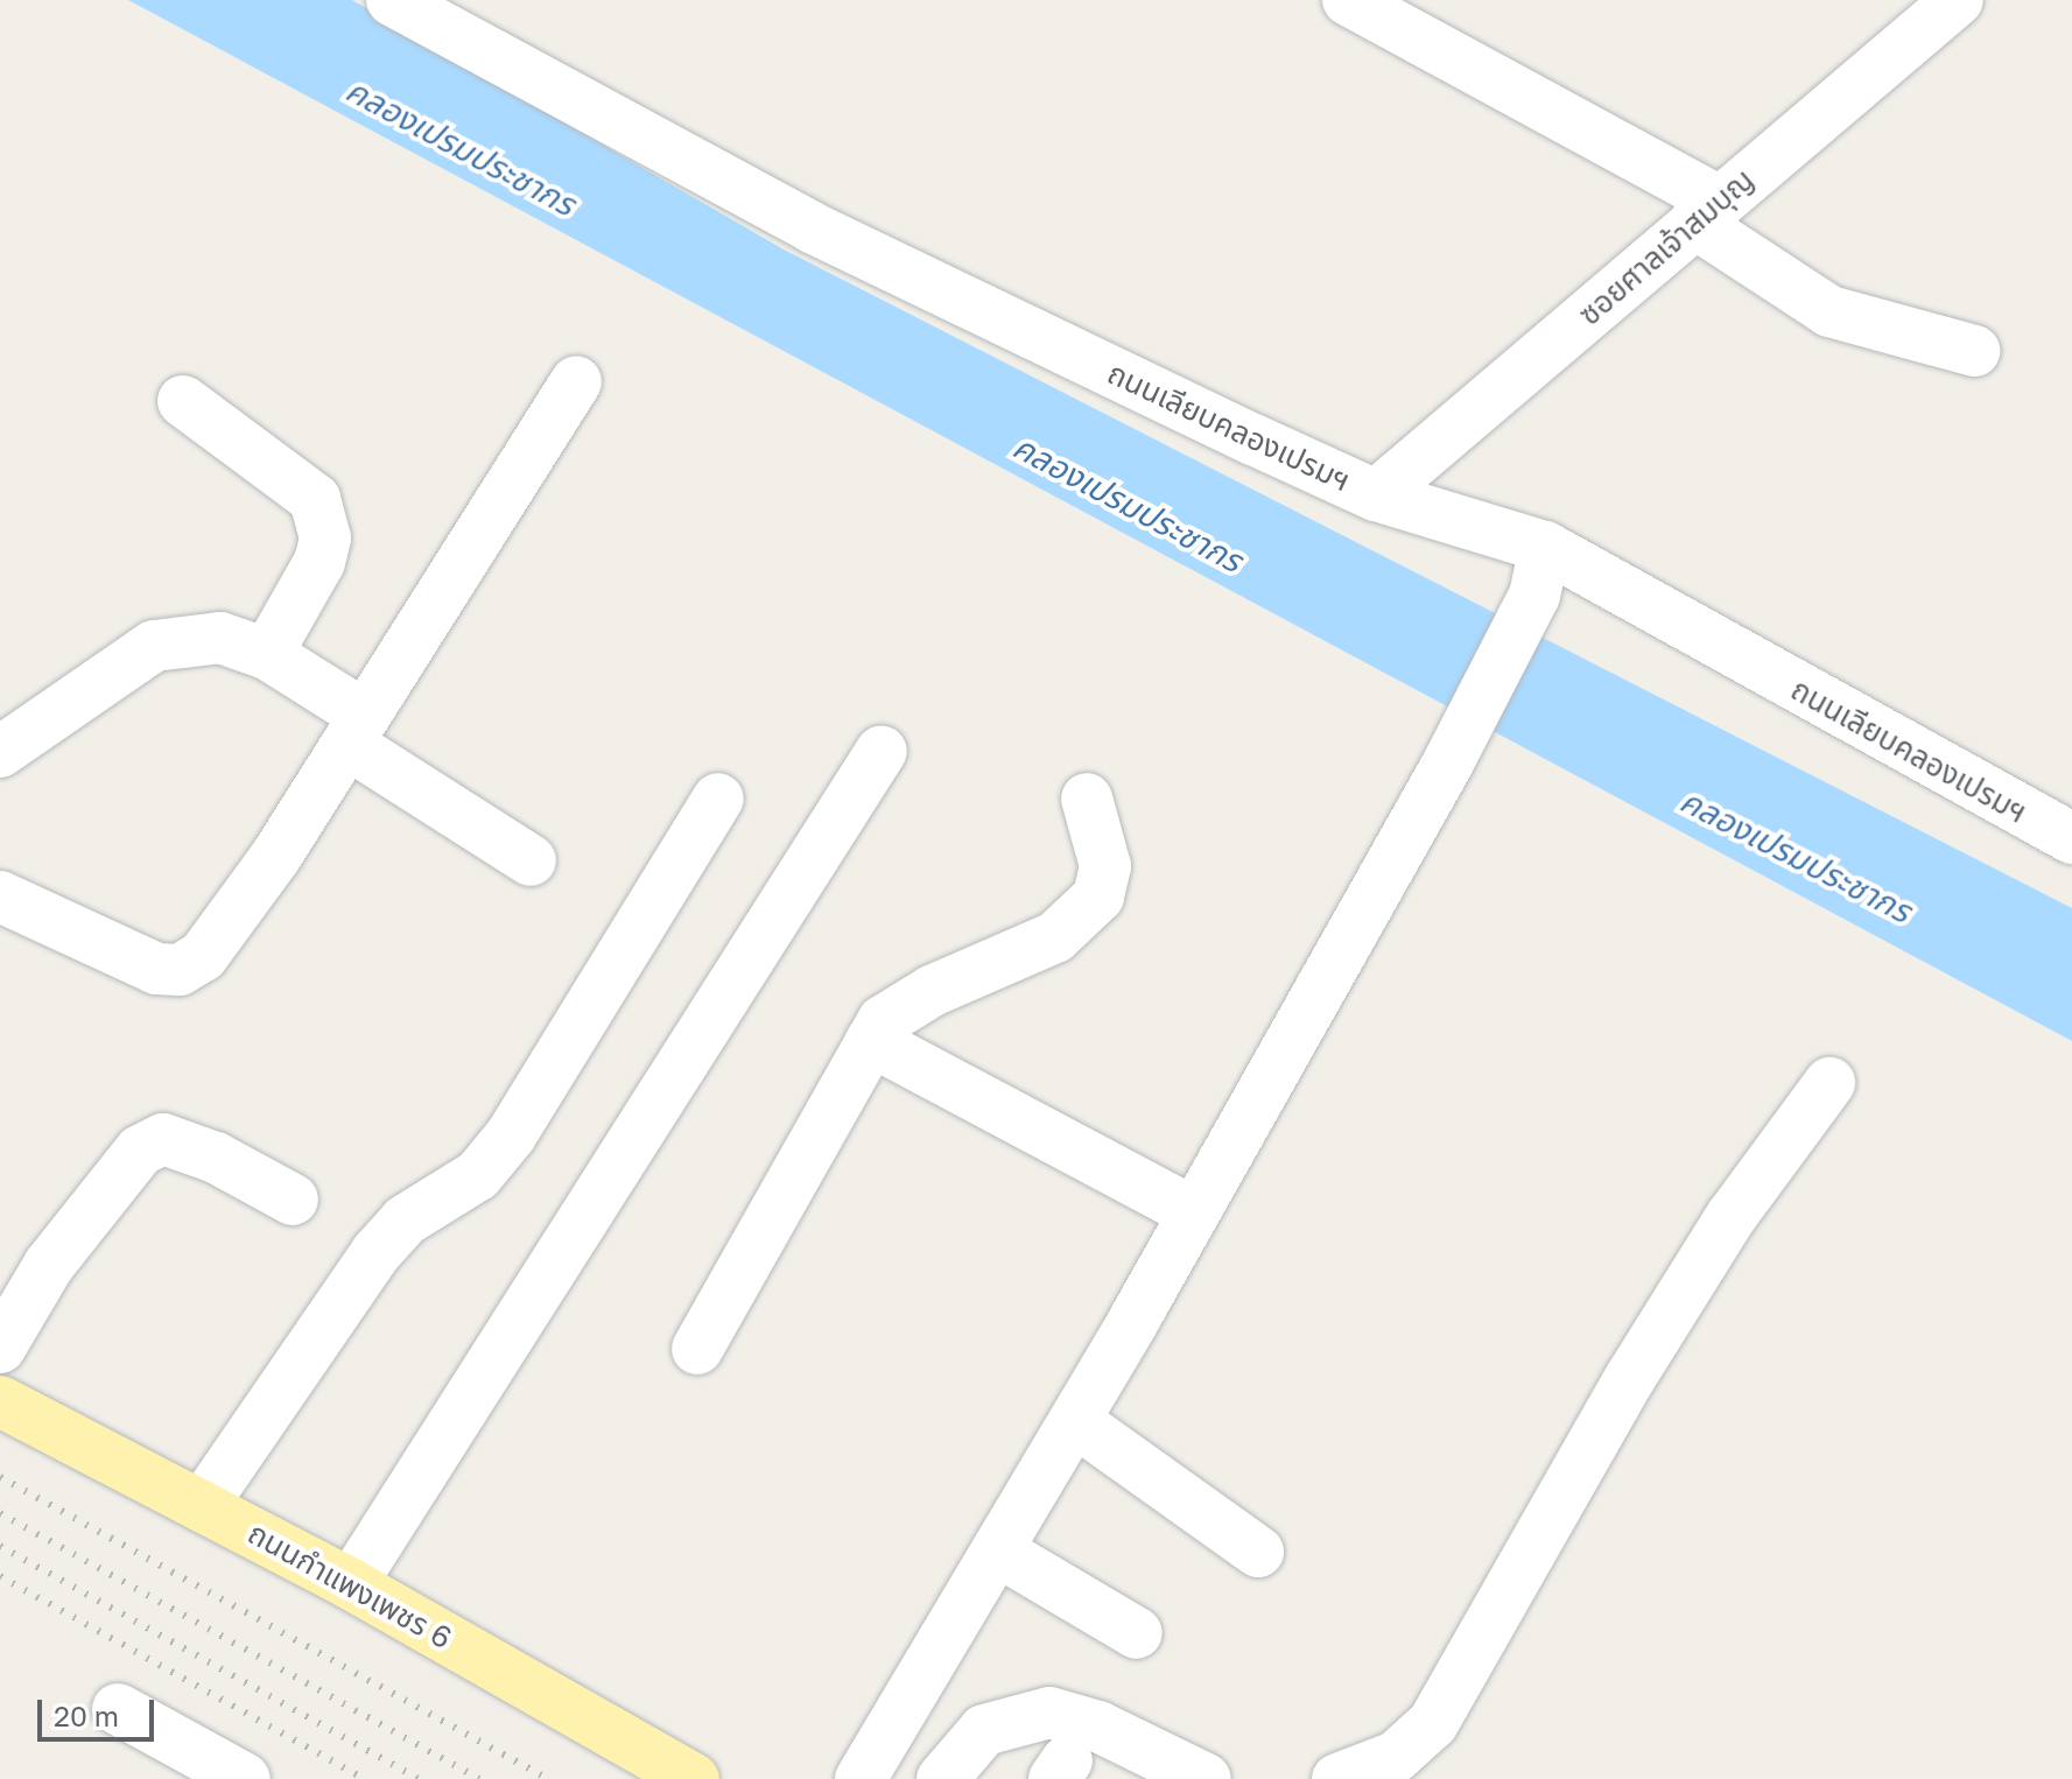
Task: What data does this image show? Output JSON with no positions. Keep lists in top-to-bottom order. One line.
{"streets":{"main road":["ถนนกำแพงเพชร 6"],"street":["ซอยศาลเจ้าสมบุญ","ถนนเลียบคลองเปรมฯ"]},"crossings":[["ซอยศาลเจ้าสมบุญ","ถนนเลียบคลองเปรมฯ"]],"water":["คลองเปรมประชากร"],"scale_bar":"20 m"}
